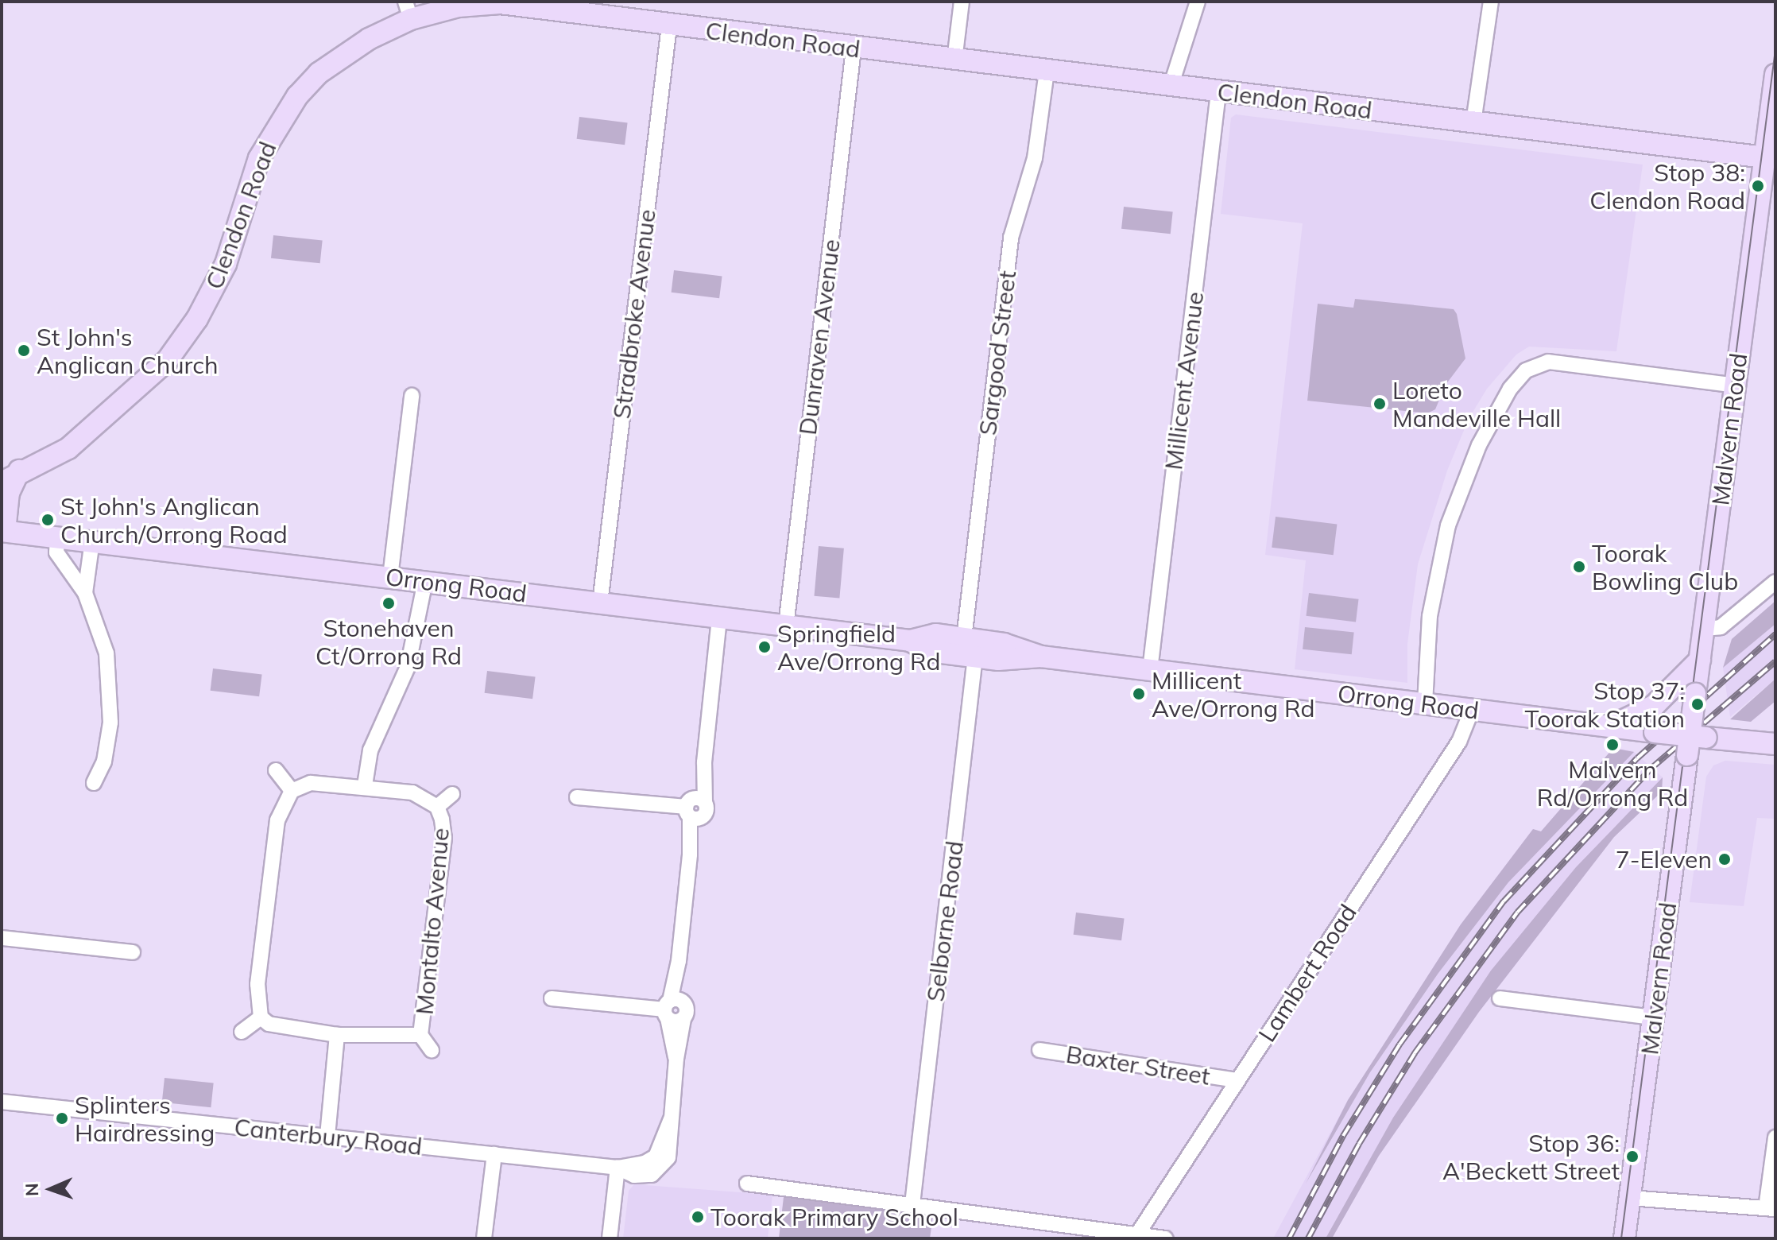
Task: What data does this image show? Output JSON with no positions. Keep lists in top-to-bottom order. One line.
{"streets":{"main road":["Clendon Road","Malvern Road","Orrong Road"],"street":["Stradbroke Avenue","Dunraven Avenue","Sargood Street","Millicent Avenue","Montalto Avenue","Selborne Road","Lambert Road","Baxter Street","Canterbury Road"]},"crossings":[["Clendon Road","Stradbroke Avenue"],["Clendon Road","Dunraven Avenue"],["Clendon Road","Sargood Street"],["Clendon Road","Millicent Avenue"],["Clendon Road","Malvern Road"],["Clendon Road","Orrong Road"],["Stradbroke Avenue","Orrong Road"],["Dunraven Avenue","Orrong Road"],["Sargood Street","Orrong Road"],["Sargood Street","Selborne Road"],["Millicent Avenue","Orrong Road"],["Malvern Road","Orrong Road"],["Orrong Road","Selborne Road"],["Orrong Road","Lambert Road"],["Lambert Road","Baxter Street"]],"places":["Stop 38: Clendon Road","St John's Anglican Church","Loreto Mandeville Hall","St John's Anglican Church/Orrong Road","Toorak Bowling Club","Stonehaven Ct/Orrong Rd","Springfield Ave/Orrong Rd","Millicent Ave/Orrong Rd","Stop 37: Toorak Station","Malvern Rd/Orrong Rd","7-Eleven","Splinters Hairdressing","Stop 36: A'Beckett Street","Toorak Primary School"],"north":"left"}
